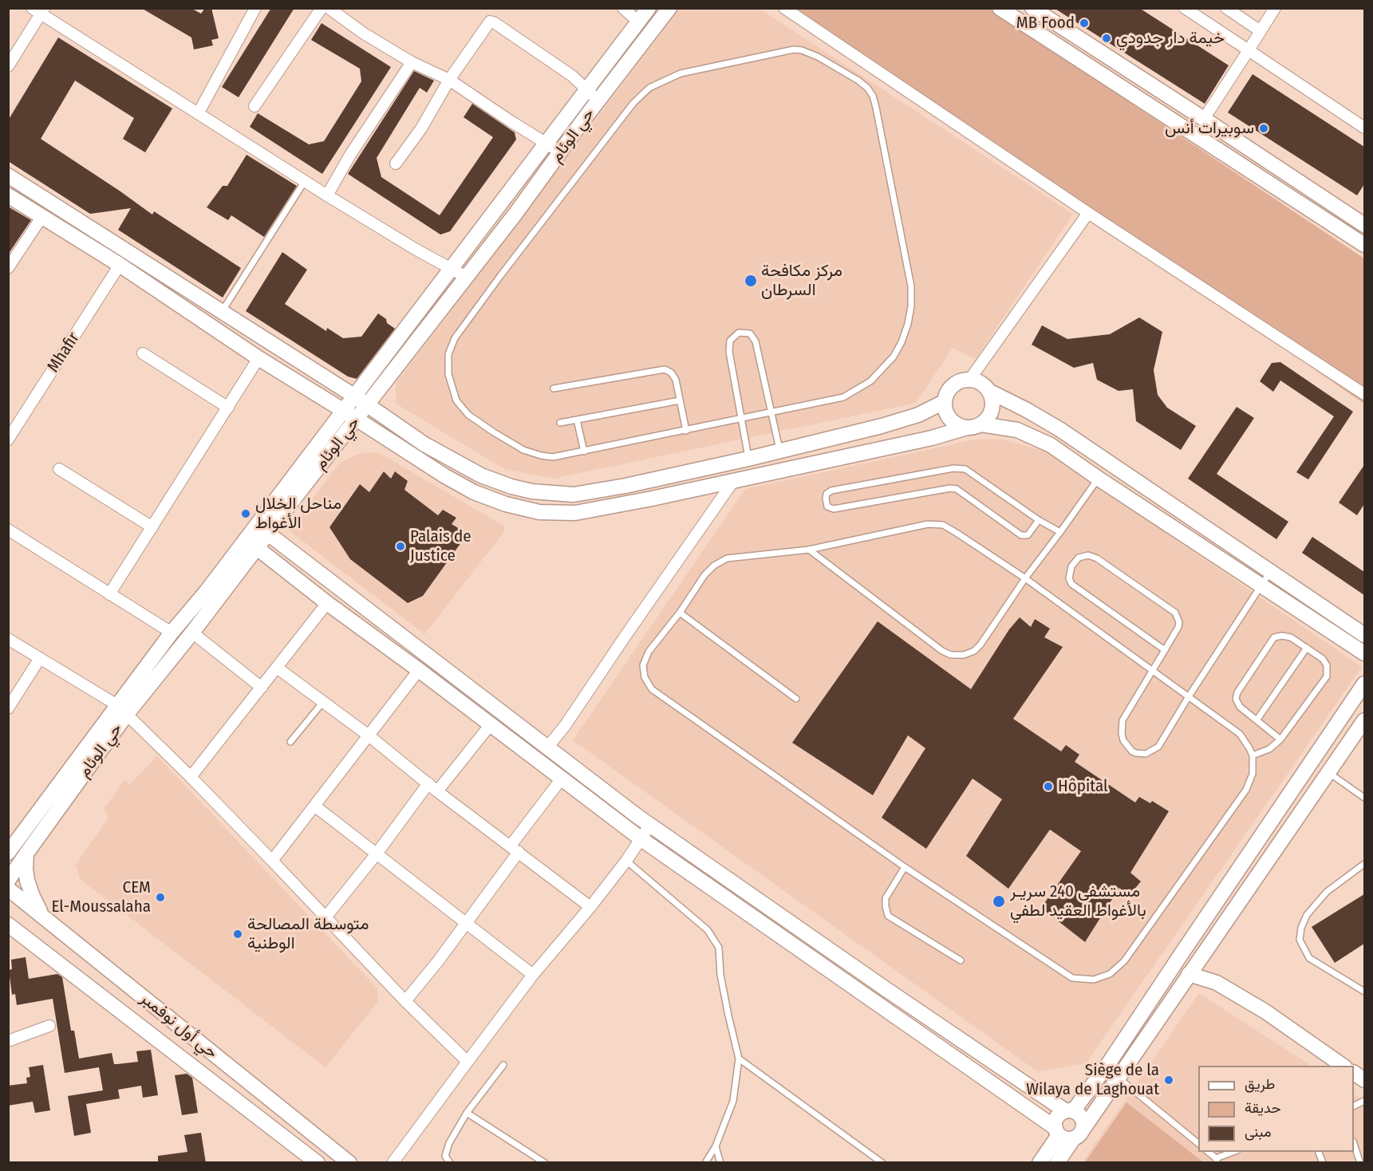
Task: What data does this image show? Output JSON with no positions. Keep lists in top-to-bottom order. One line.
{"streets":{"street":["حي الوئام","Mhafir","حي أول نوفمبر"]},"places":["MB Food","خيمة دار جدودي","سوبيرات أنس","مركز مكافحة السرطان","مناحل الخلال الأغواط","Palais de Justice","Hôpital","CEM El-Moussalaha","مستشفى 240 سريـر بالأغواط العقيد لطفي","متوسطة المصالحة الوطنية","Siège de la Wilaya de Laghouat"],"legend":["طريق","حديقة","مبنى"]}
